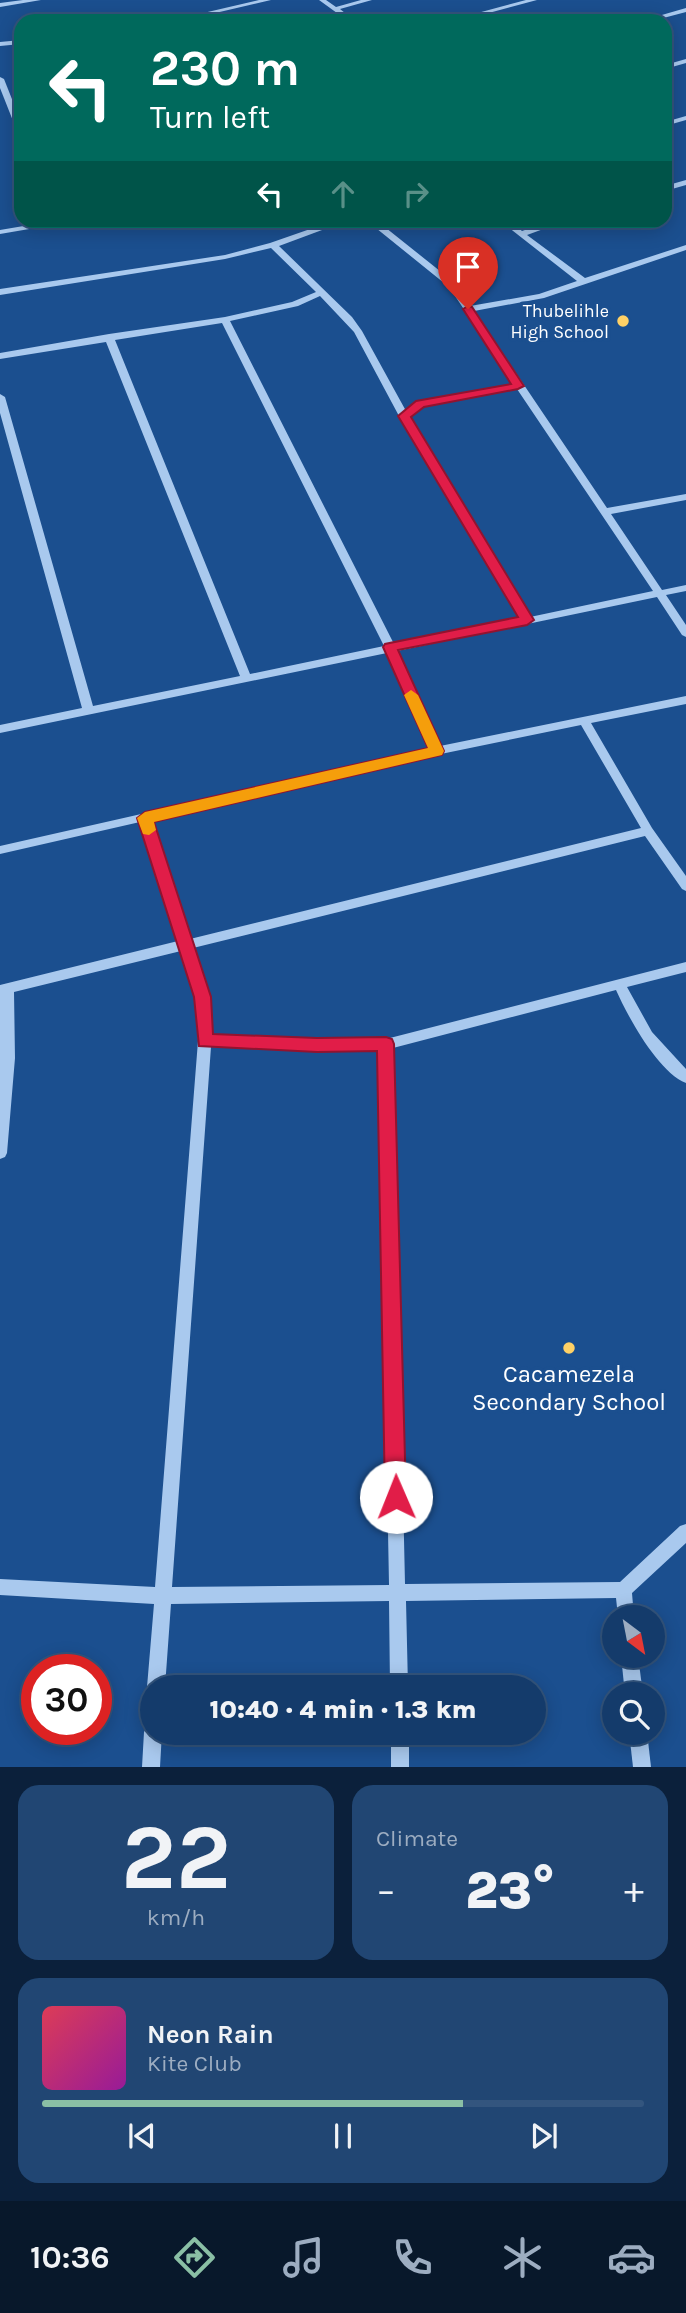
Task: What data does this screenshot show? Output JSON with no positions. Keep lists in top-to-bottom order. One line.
{"places":["Thubelihle High School","Cacamezela Secondary School"],"north":"bottom right","page":{"turn":["230 m","Turn left"],"limit":"30","trip":"10:40 · 4 min · 1.3 km","tile":[["22","km/h"],"Climate"],"heat":["−","23°","+"],"song":["Neon Rain","Kite Club"],"tabs":"10:36"}}
